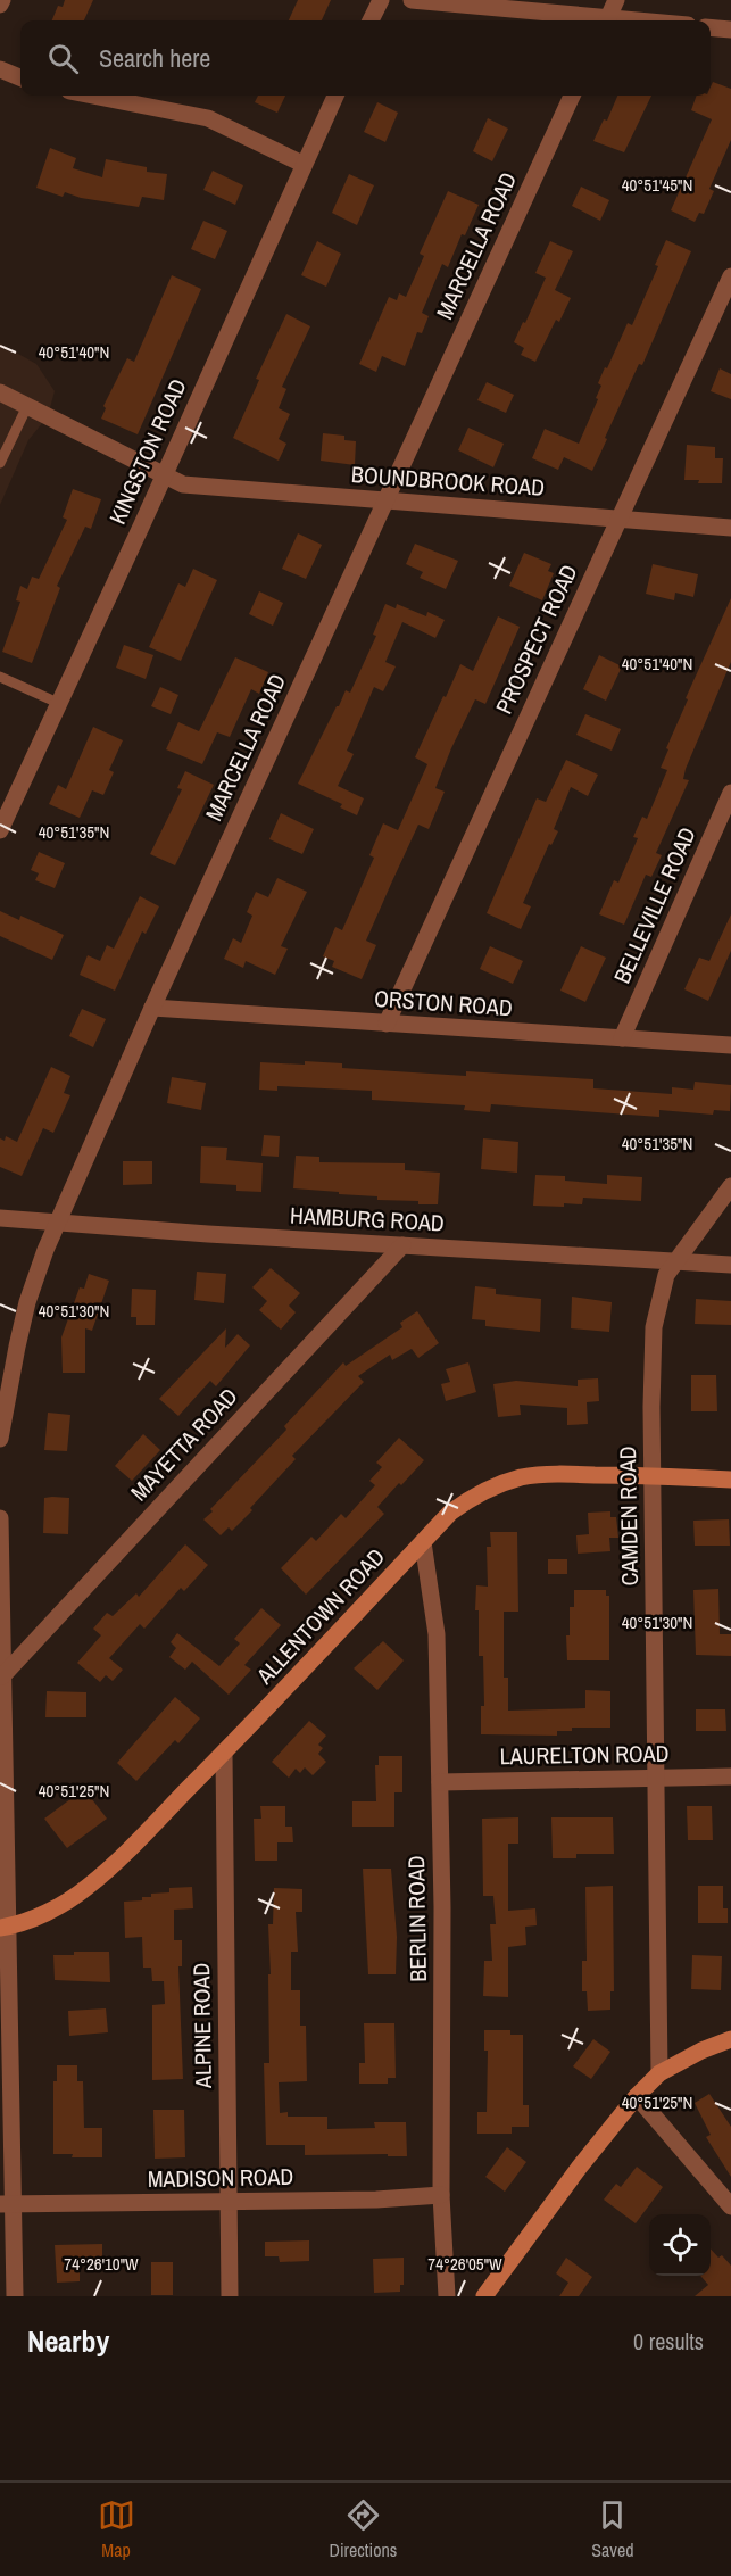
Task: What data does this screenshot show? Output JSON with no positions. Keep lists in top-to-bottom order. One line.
{"streets":{"street":["MARCELLA ROAD","KINGSTON ROAD","BOUNDBROOK ROAD","PROSPECT ROAD","BELLEVILLE ROAD","ORSTON ROAD","HAMBURG ROAD","MAYETTA ROAD","CAMDEN ROAD","ALLENTOWN ROAD","LAURELTON ROAD","BERLIN ROAD","ALPINE ROAD","MADISON ROAD"]},"crossings":[["MARCELLA ROAD","BOUNDBROOK ROAD"],["MARCELLA ROAD","ORSTON ROAD"],["MARCELLA ROAD","HAMBURG ROAD"],["KINGSTON ROAD","BOUNDBROOK ROAD"],["BOUNDBROOK ROAD","PROSPECT ROAD"],["PROSPECT ROAD","ORSTON ROAD"],["BELLEVILLE ROAD","ORSTON ROAD"],["HAMBURG ROAD","MAYETTA ROAD"],["HAMBURG ROAD","CAMDEN ROAD"],["CAMDEN ROAD","ALLENTOWN ROAD"],["CAMDEN ROAD","LAURELTON ROAD"],["ALLENTOWN ROAD","BERLIN ROAD"],["ALLENTOWN ROAD","ALPINE ROAD"],["LAURELTON ROAD","BERLIN ROAD"],["BERLIN ROAD","MADISON ROAD"],["ALPINE ROAD","MADISON ROAD"]],"page":{"search":"Search here","heading":["Nearby","0 results"],"nav":["Map","Directions","Saved"]},"coordinates":["40°51'45\"N","40°51'40\"N","40°51'35\"N","40°51'30\"N","40°51'25\"N","74°26'10\"W","74°26'05\"W"]}
